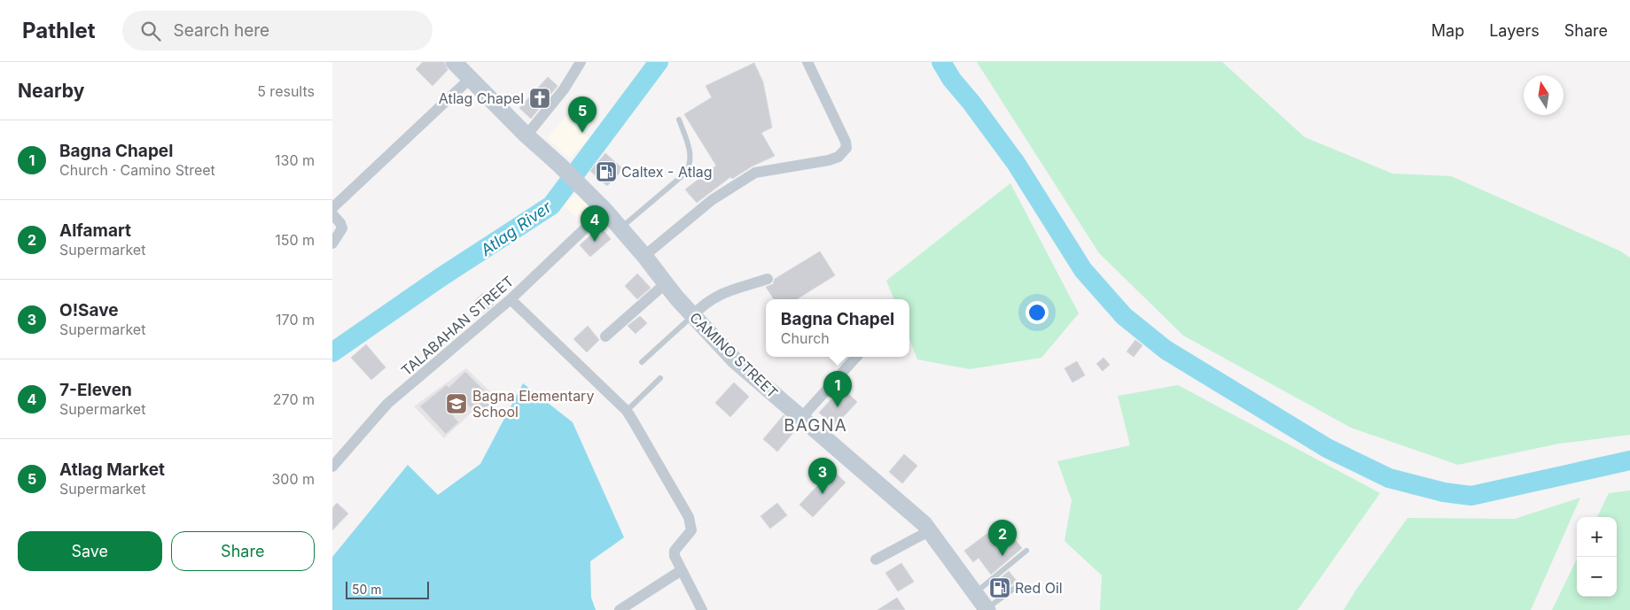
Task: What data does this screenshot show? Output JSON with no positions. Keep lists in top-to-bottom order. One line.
{"streets":{"main road":["CAMINO STREET"],"street":["TALABAHAN STREET"]},"crossings":[["TALABAHAN STREET","CAMINO STREET"]],"districts":["BAGNA"],"water":["Atlag River"],"places":{"church":["Atlag Chapel"],"fuel station":["Caltex - Atlag","Red Oil"],"school or university":["Bagna Elementary School"]},"scale_bar":"50 m","north":"top","page":{"header":"Pathlet","search":"Search here","nav":["Map","Layers","Share"],"heading":["Nearby","5 results"],"pins":["5","4","1","3","2"],"list":[{"mark":"1","name":"Bagna Chapel","note":"Church · Camino Street","value":"130 m"},{"mark":"2","name":"Alfamart","note":"Supermarket","value":"150 m"},{"mark":"3","name":"O!Save","note":"Supermarket","value":"170 m"},{"mark":"4","name":"7-Eleven","note":"Supermarket","value":"270 m"},{"mark":"5","name":"Atlag Market","note":"Supermarket","value":"300 m"}],"popup":["Bagna Chapel","Church"],"map_buttons":["+","−"],"buttons":["Save","Share"],"scale":"50 m"}}
